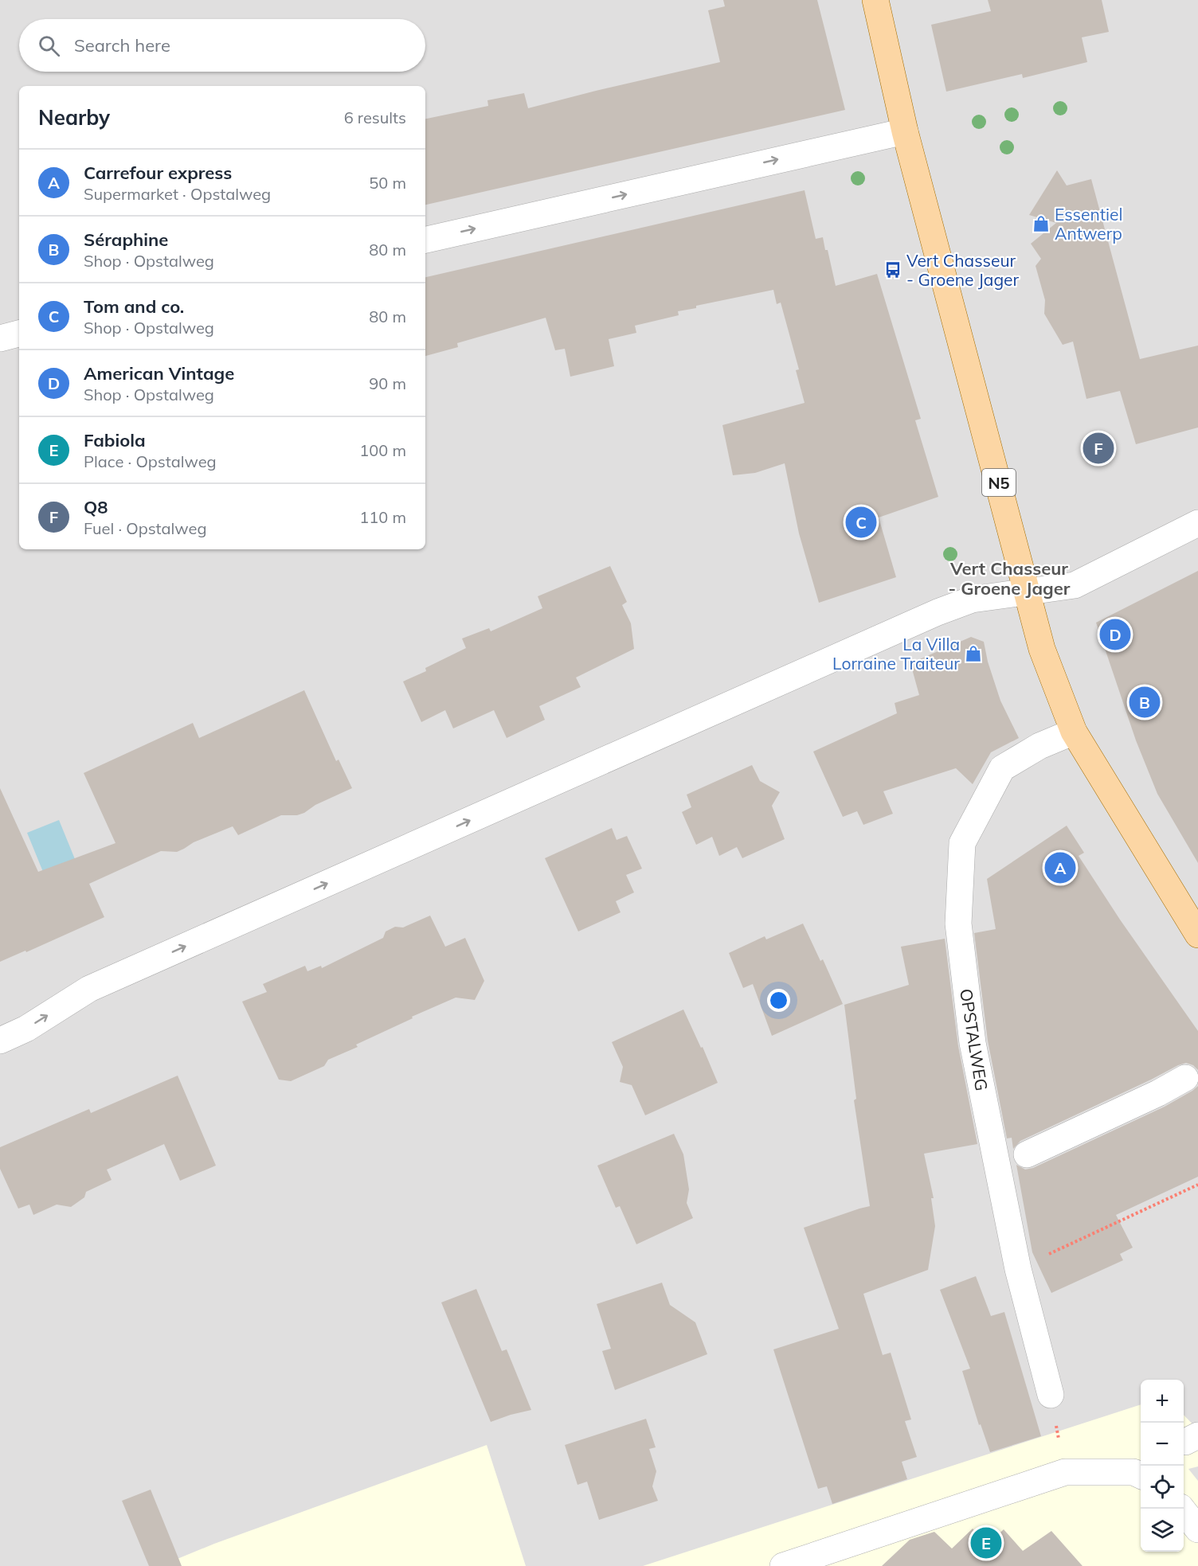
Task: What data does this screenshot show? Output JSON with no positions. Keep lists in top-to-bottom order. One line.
{"streets":{"main road":["N5"],"street":["OPSTALWEG"]},"crossings":[["N5","OPSTALWEG"]],"districts":["Vert Chasseur - Groene Jager"],"places":{"shop":["Essentiel Antwerp","La Villa Lorraine Traiteur"],"bus stop":["Vert Chasseur - Groene Jager"]},"page":{"search":"Search here","heading":["Nearby","6 results"],"list":[{"mark":"A","name":"Carrefour express","note":"Supermarket · Opstalweg","value":"50 m"},{"mark":"B","name":"Séraphine","note":"Shop · Opstalweg","value":"80 m"},{"mark":"C","name":"Tom and co.","note":"Shop · Opstalweg","value":"80 m"},{"mark":"D","name":"American Vintage","note":"Shop · Opstalweg","value":"90 m"},{"mark":"E","name":"Fabiola","note":"Place · Opstalweg","value":"100 m"},{"mark":"F","name":"Q8","note":"Fuel · Opstalweg","value":"110 m"}],"pins":["F","C","D","B","A","E"],"map_buttons":["+","−"]}}
